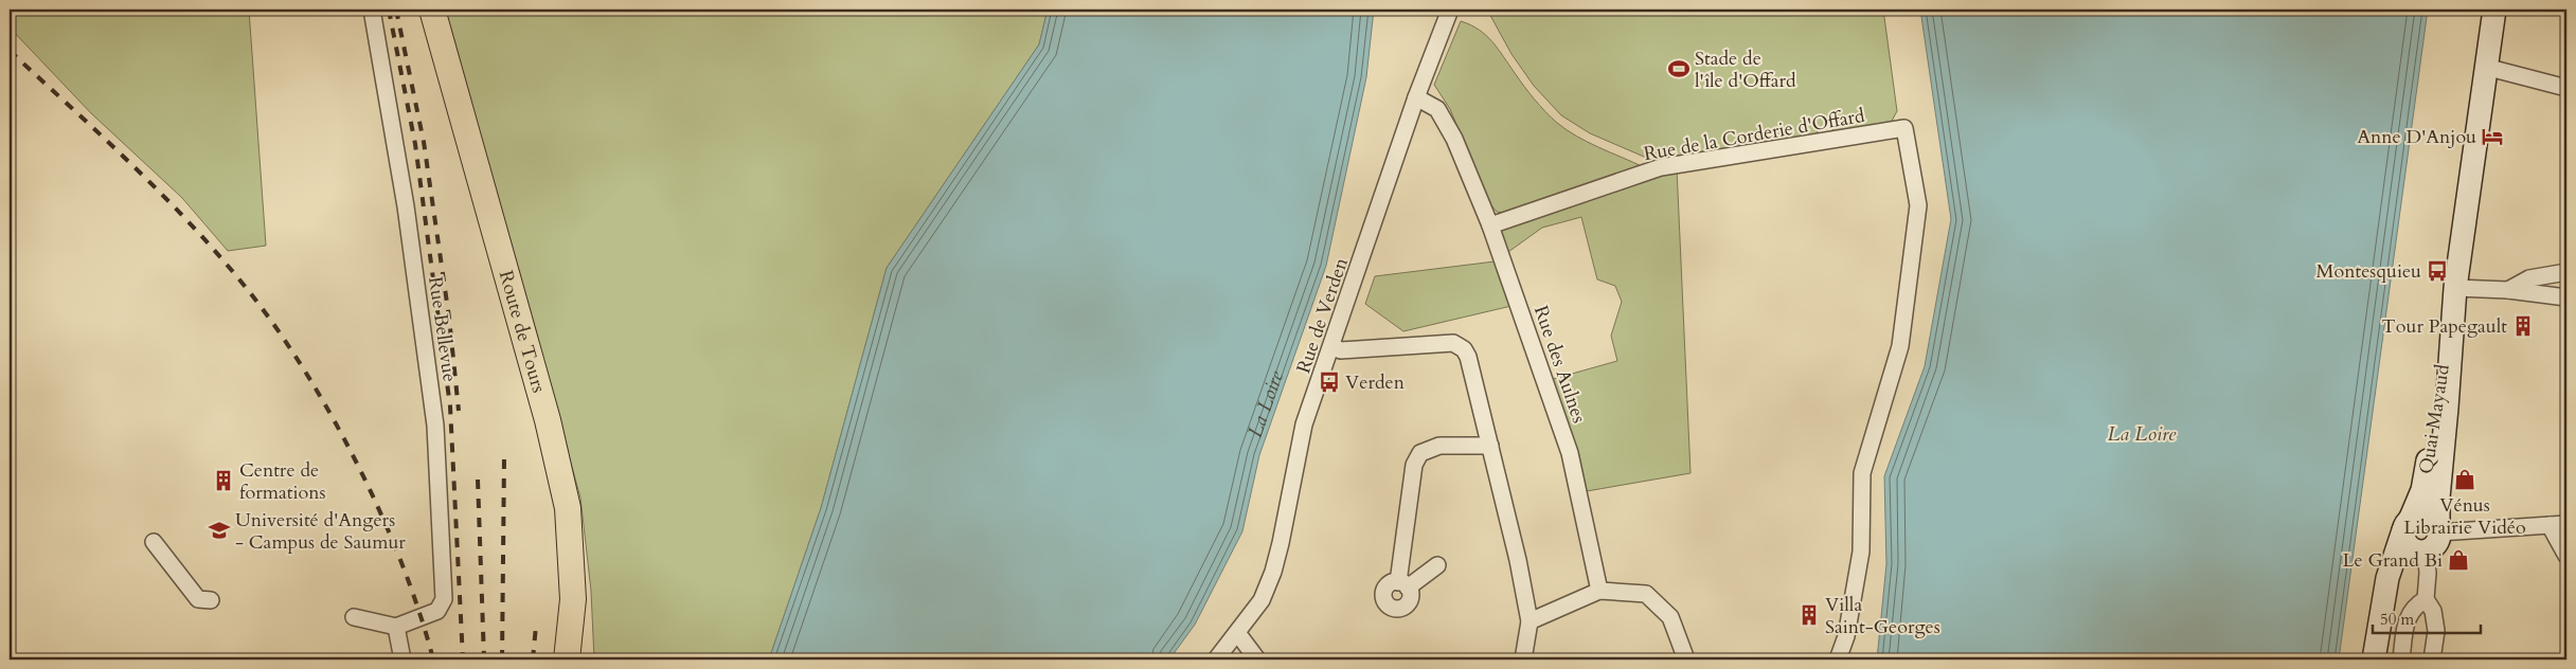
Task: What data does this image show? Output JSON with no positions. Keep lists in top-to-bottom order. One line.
{"streets":{"main road":["Route de Tours","Quai Mayaud"],"street":["Rue de la Corderie d'Offard","Rue de Verden","Rue Bellevue","Rue des Aulnes"]},"crossings":[["Rue de la Corderie d'Offard","Rue des Aulnes"],["Rue de Verden","Rue des Aulnes"]],"water":["La Loire"],"places":{"sports":["Stade de l'île d'Offard"],"hotel":["Anne D'Anjou"],"bus stop":["Montesquieu","Verden"],"building":["Tour Papegault","Centre de formations","Villa Saint-Georges"],"shop":["Vénus Librairie Vidéo","Le Grand Bi"],"school or university":["Université d'Angers - Campus de Saumur"]},"scale_bar":"50 m"}
